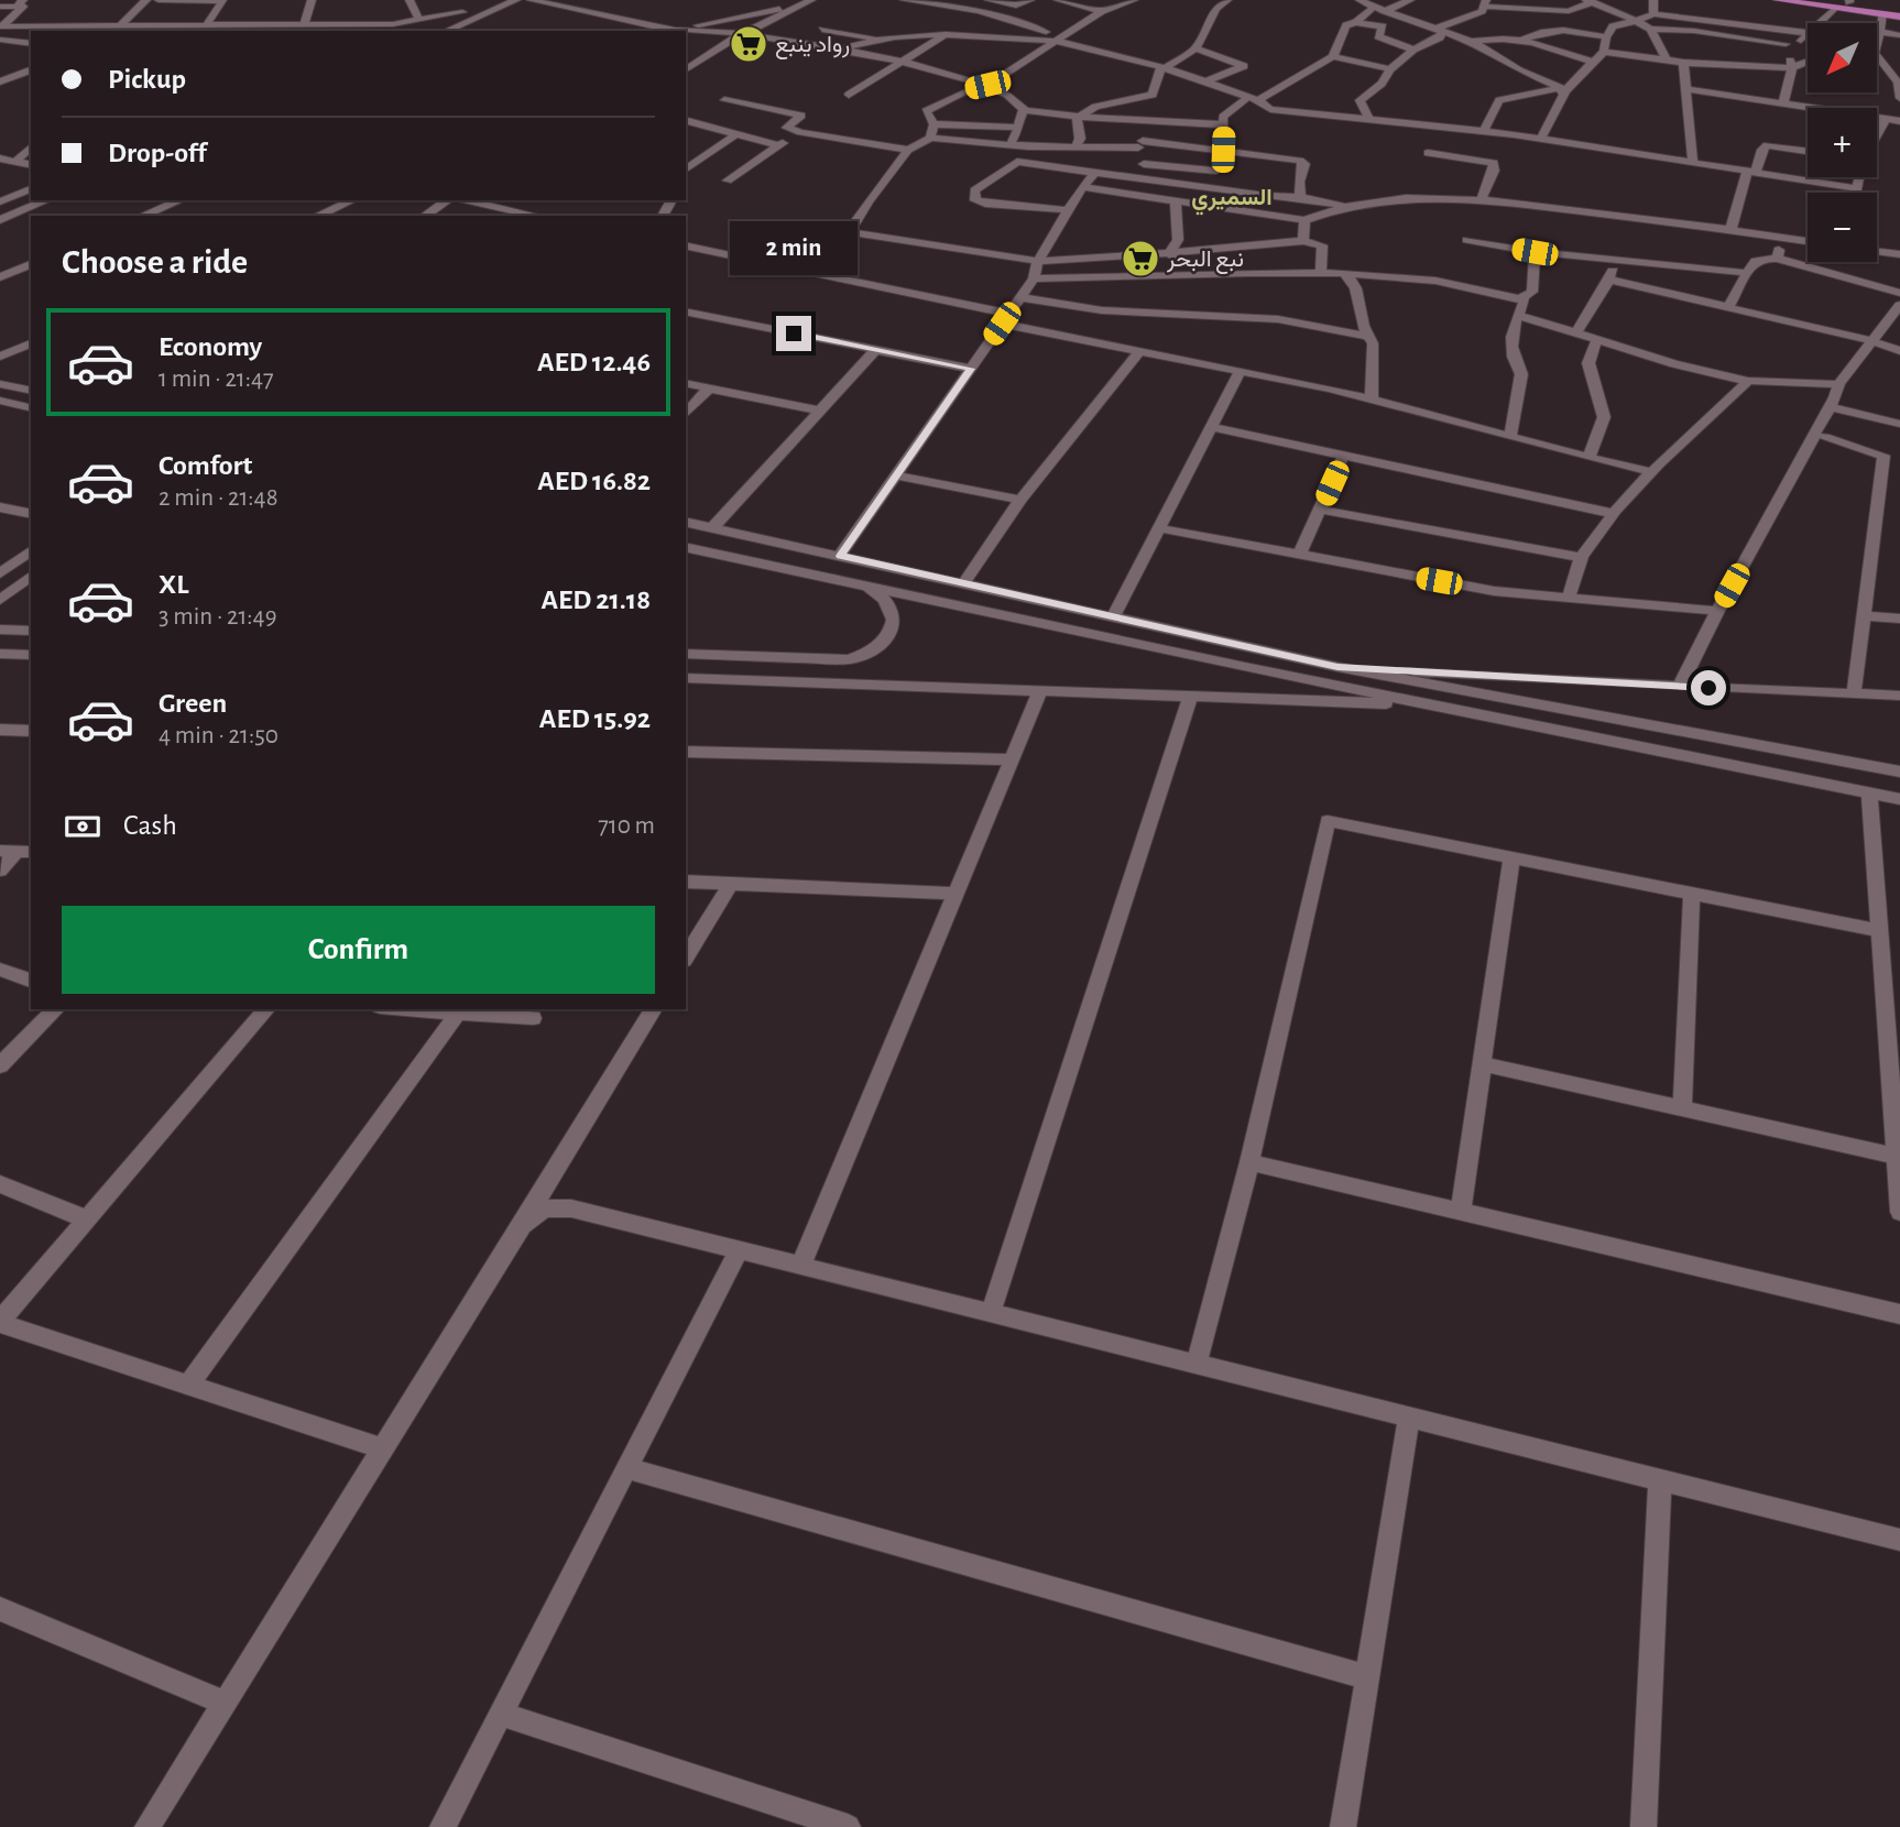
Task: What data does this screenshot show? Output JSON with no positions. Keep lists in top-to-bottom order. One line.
{"districts":["السميري"],"places":{"supermarket":["رواد ينبع","نبع البحر"]},"north":"bottom left","page":{"map_buttons":["+","−"],"banner":["Pickup","Drop-off"],"heading":"Choose a ride","bubble":"2 min","list":[{"name":"Economy","note":"1 min · 21:47","value":"AED 12.46"},{"name":"Comfort","note":"2 min · 21:48","value":"AED 16.82"},{"name":"XL","note":"3 min · 21:49","value":"AED 21.18"},{"name":"Green","note":"4 min · 21:50","value":"AED 15.92"}],"pay":["Cash","710 m"],"buttons":"Confirm"}}
